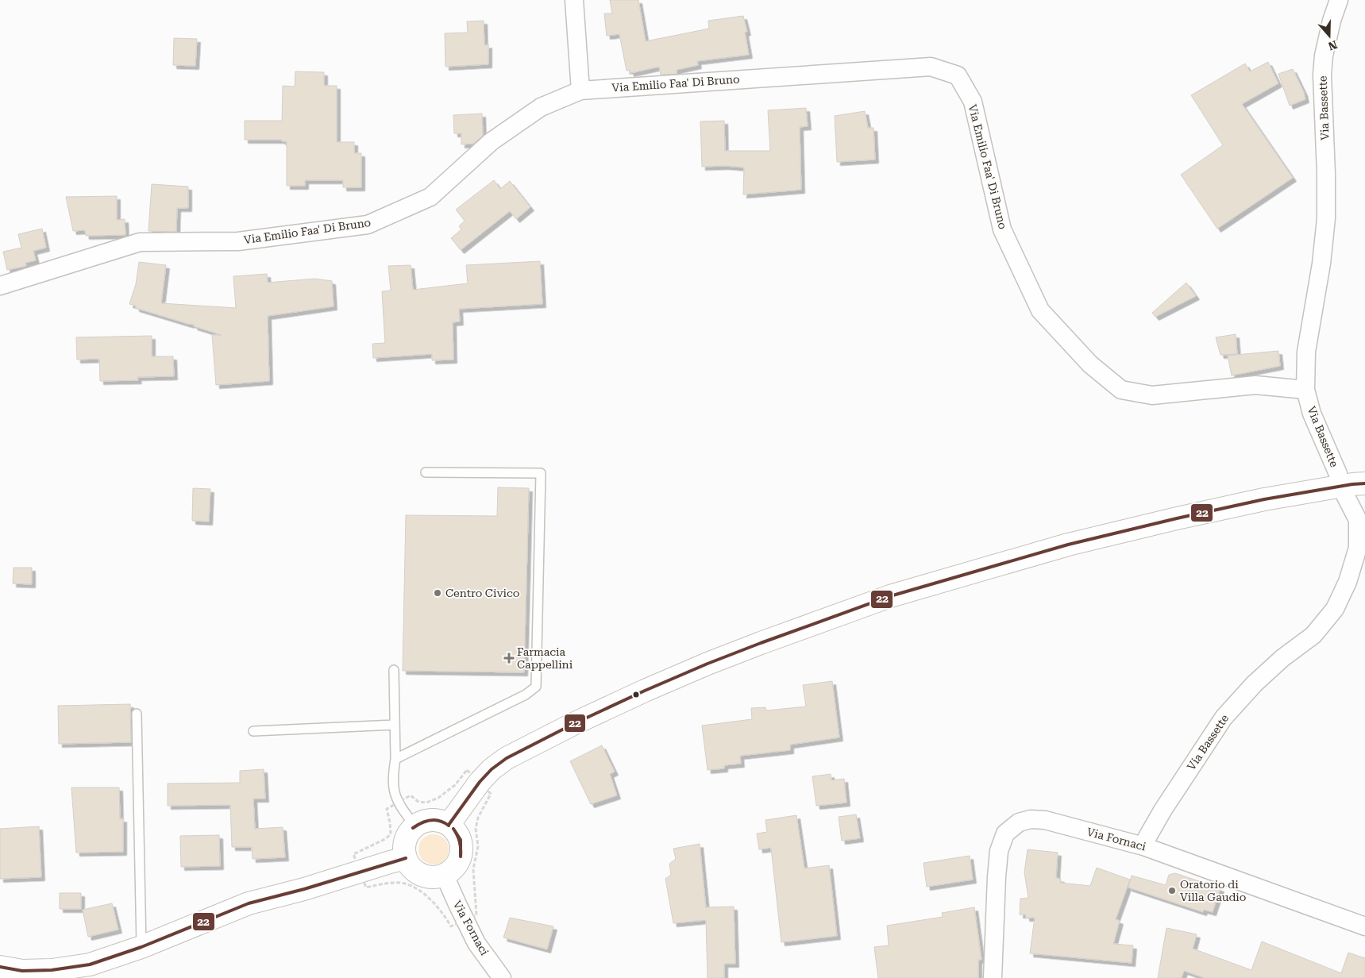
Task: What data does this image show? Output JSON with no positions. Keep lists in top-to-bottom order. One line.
{"streets":{"street":["Via Emilio Faa' Di Bruno","Via Bassette","Via Fornaci"]},"crossings":[["Via Emilio Faa' Di Bruno","Via Bassette"],["Via Bassette","Via Fornaci"]],"places":{"other":["Centro Civico","Oratorio di Villa Gaudio"],"health":["Farmacia Cappellini"]},"lines":["transit line 22"],"north":"bottom"}
